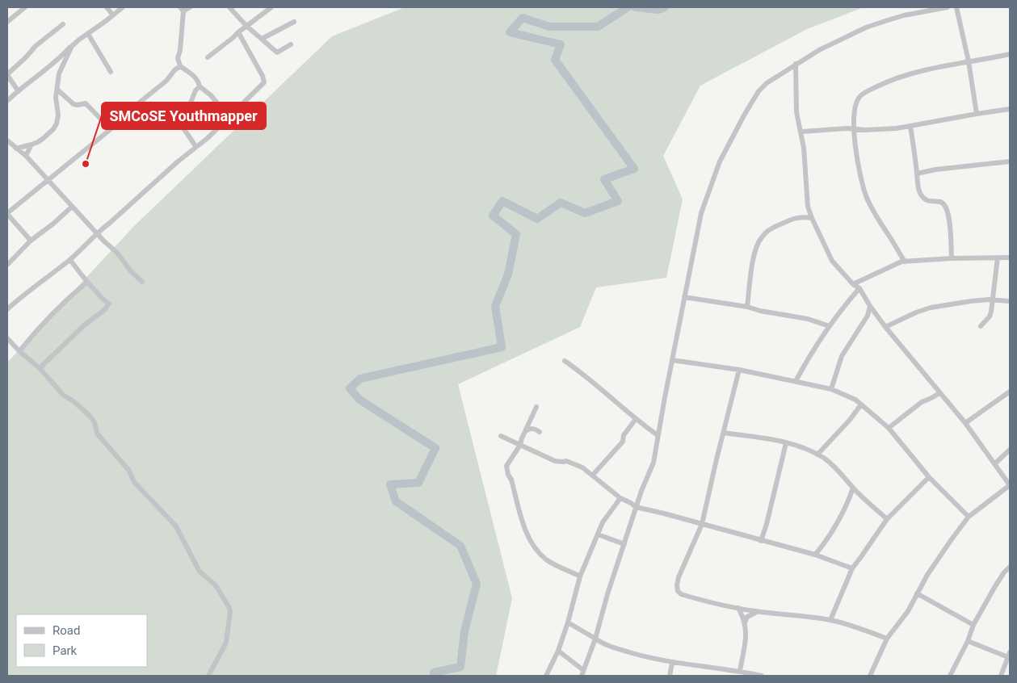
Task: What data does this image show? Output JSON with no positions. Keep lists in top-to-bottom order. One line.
{"places":["SMCoSE Youthmapper"],"legend":["Road","Park"]}
